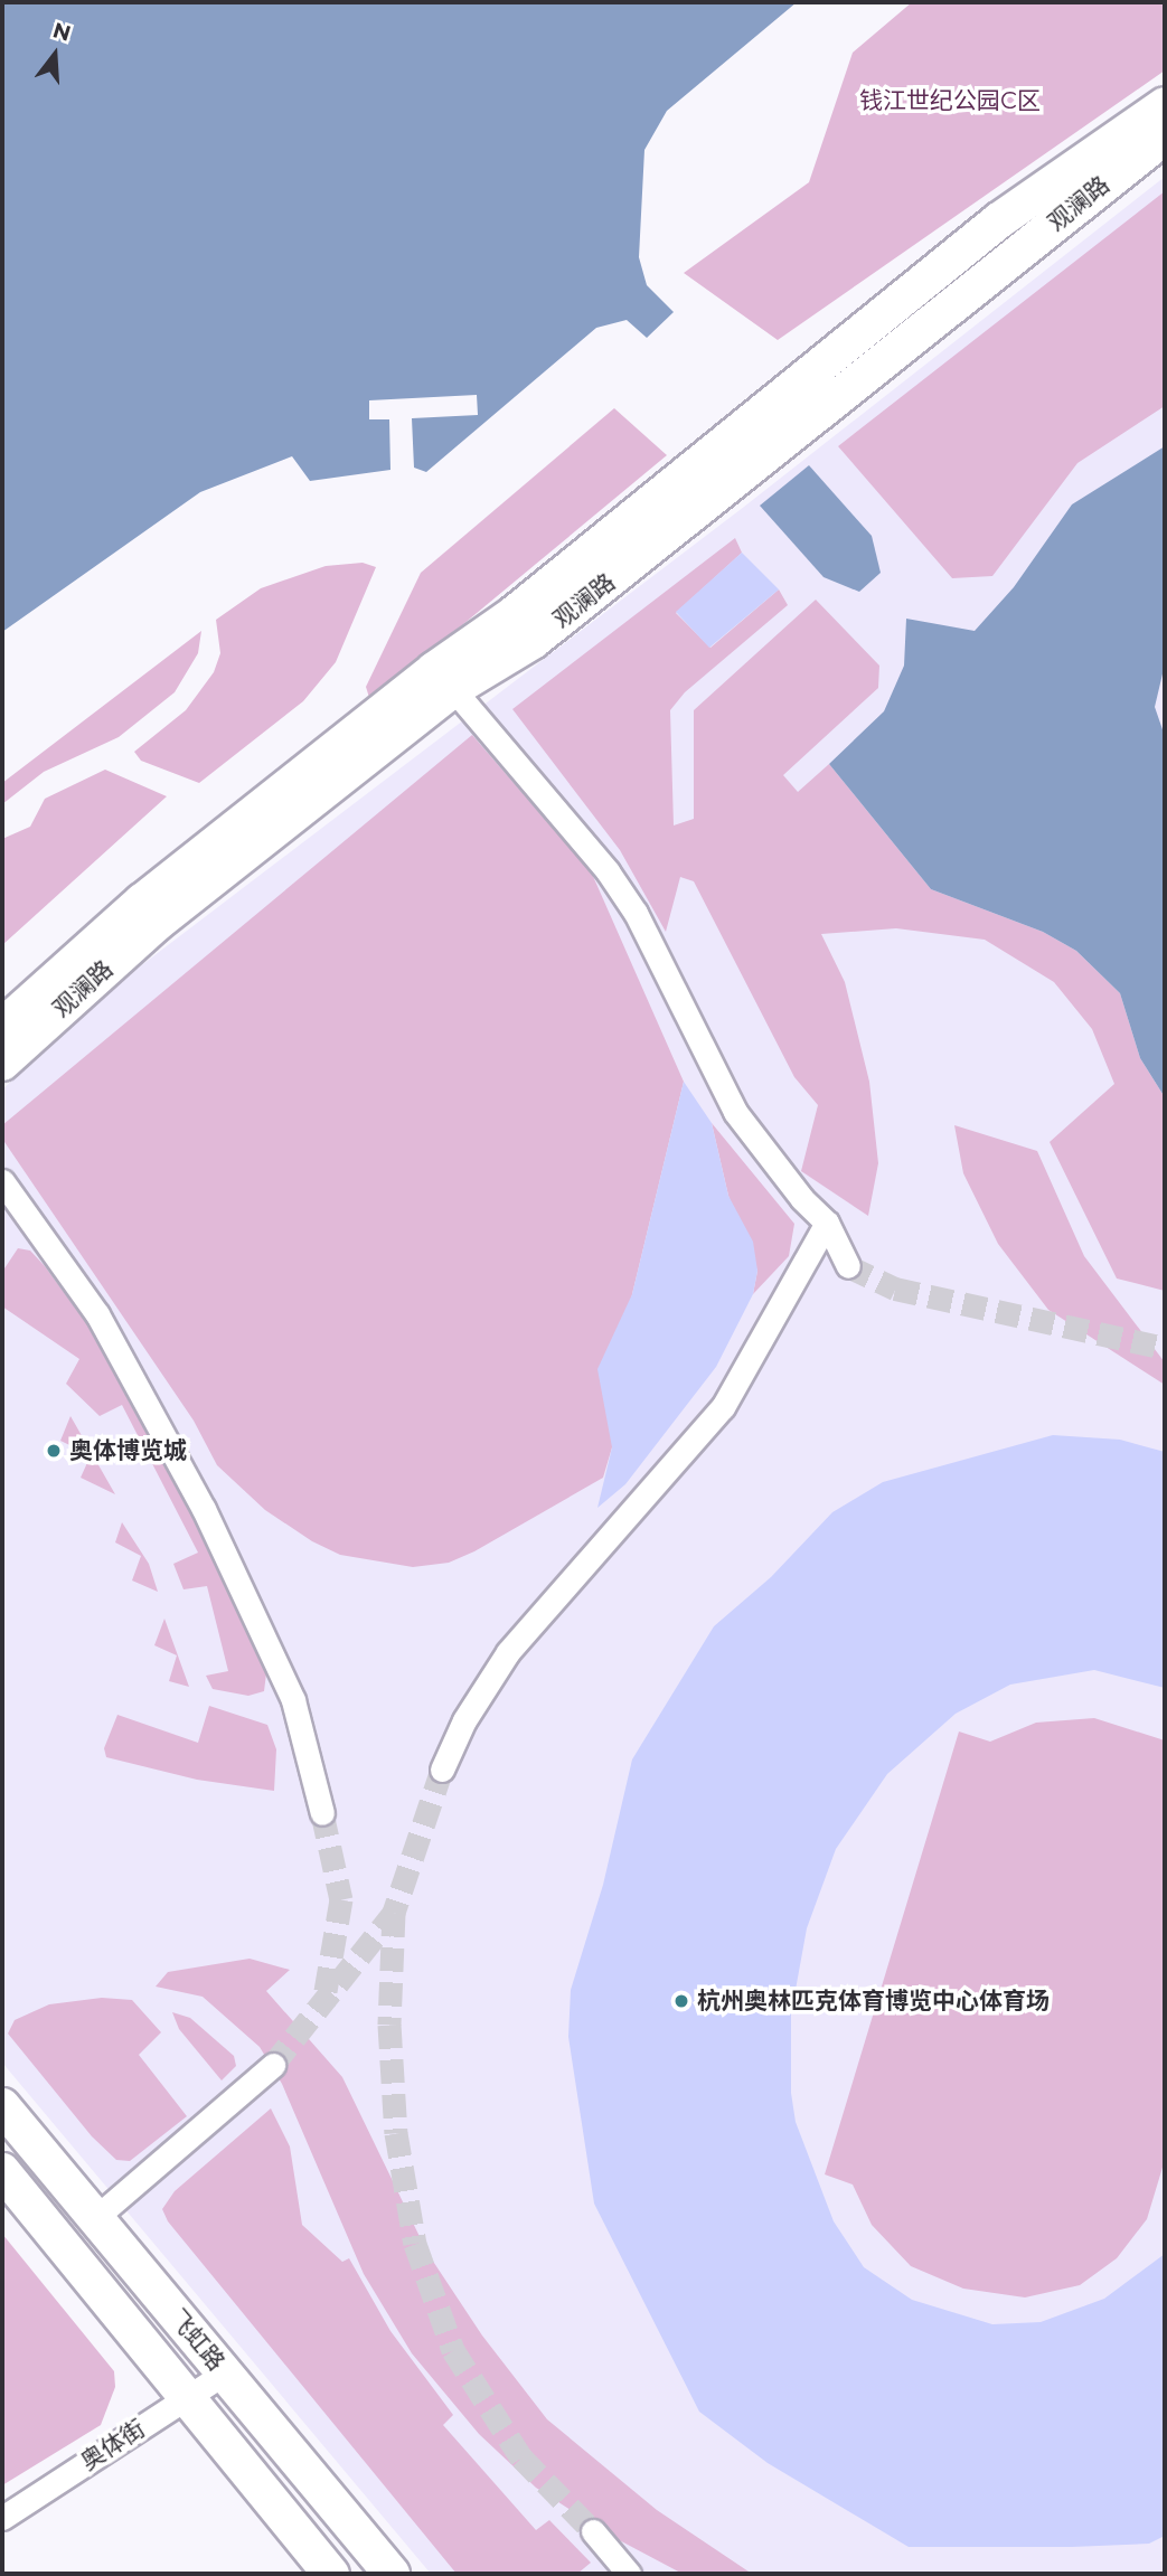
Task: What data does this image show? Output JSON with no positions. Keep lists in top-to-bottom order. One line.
{"streets":{"main road":["观澜路","飞虹路"],"street":["奥体街"]},"crossings":[["飞虹路","奥体街"]],"parks":["钱江世纪公园C区"],"places":["奥体博览城","杭州奥林匹克体育博览中心体育场"],"north":"top"}
